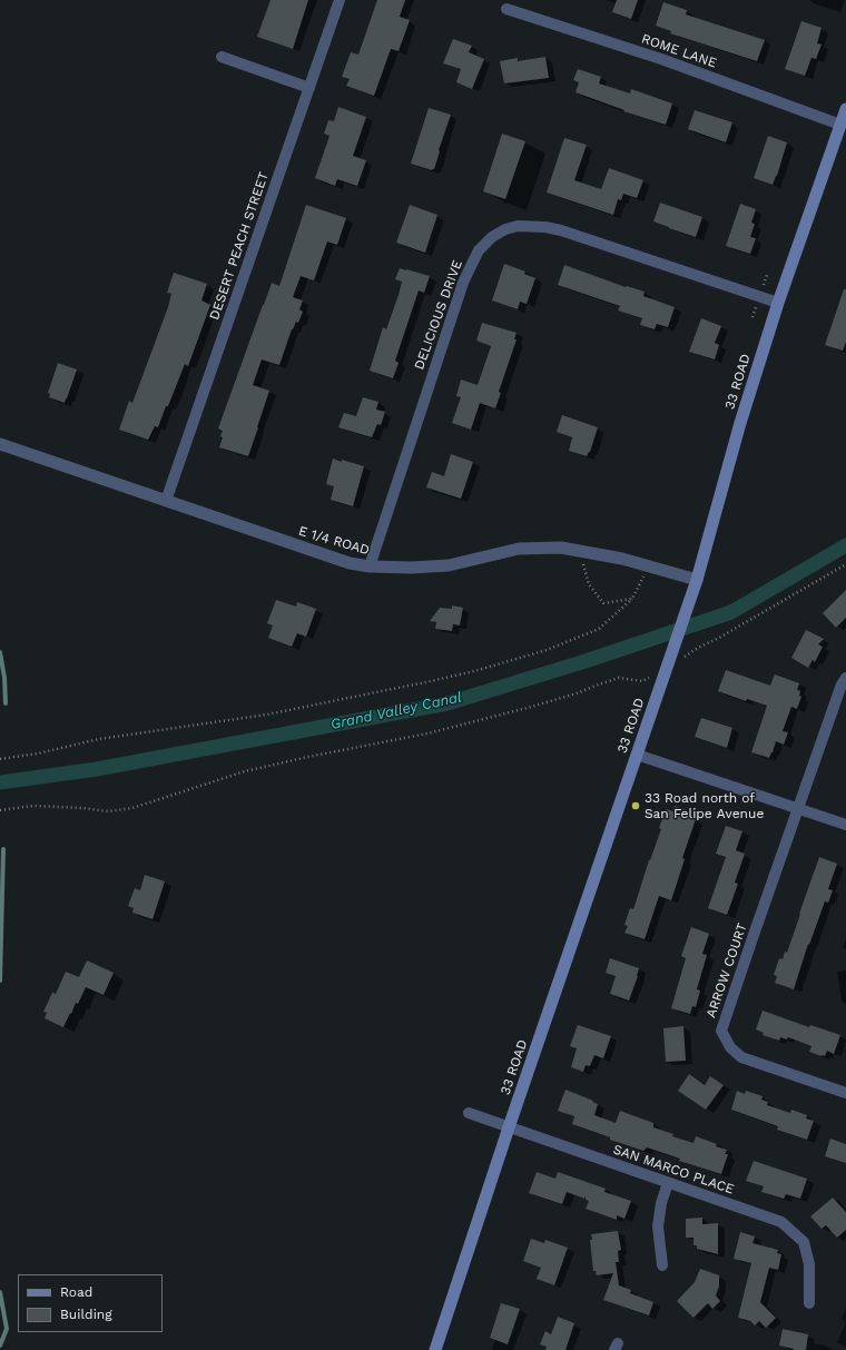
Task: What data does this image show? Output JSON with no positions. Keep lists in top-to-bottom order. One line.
{"streets":{"main road":["33 ROAD"],"street":["ROME LANE","DESERT PEACH STREET","DELICIOUS DRIVE","E 1/4 ROAD","ARROW COURT","SAN MARCO PLACE"]},"crossings":[["ROME LANE","33 ROAD"],["DESERT PEACH STREET","E 1/4 ROAD"],["DELICIOUS DRIVE","33 ROAD"],["DELICIOUS DRIVE","E 1/4 ROAD"],["33 ROAD","E 1/4 ROAD"],["33 ROAD","SAN MARCO PLACE"]],"water":["Grand Valley Canal"],"places":["33 Road north of San Felipe Avenue"],"legend":["Road","Building"]}
